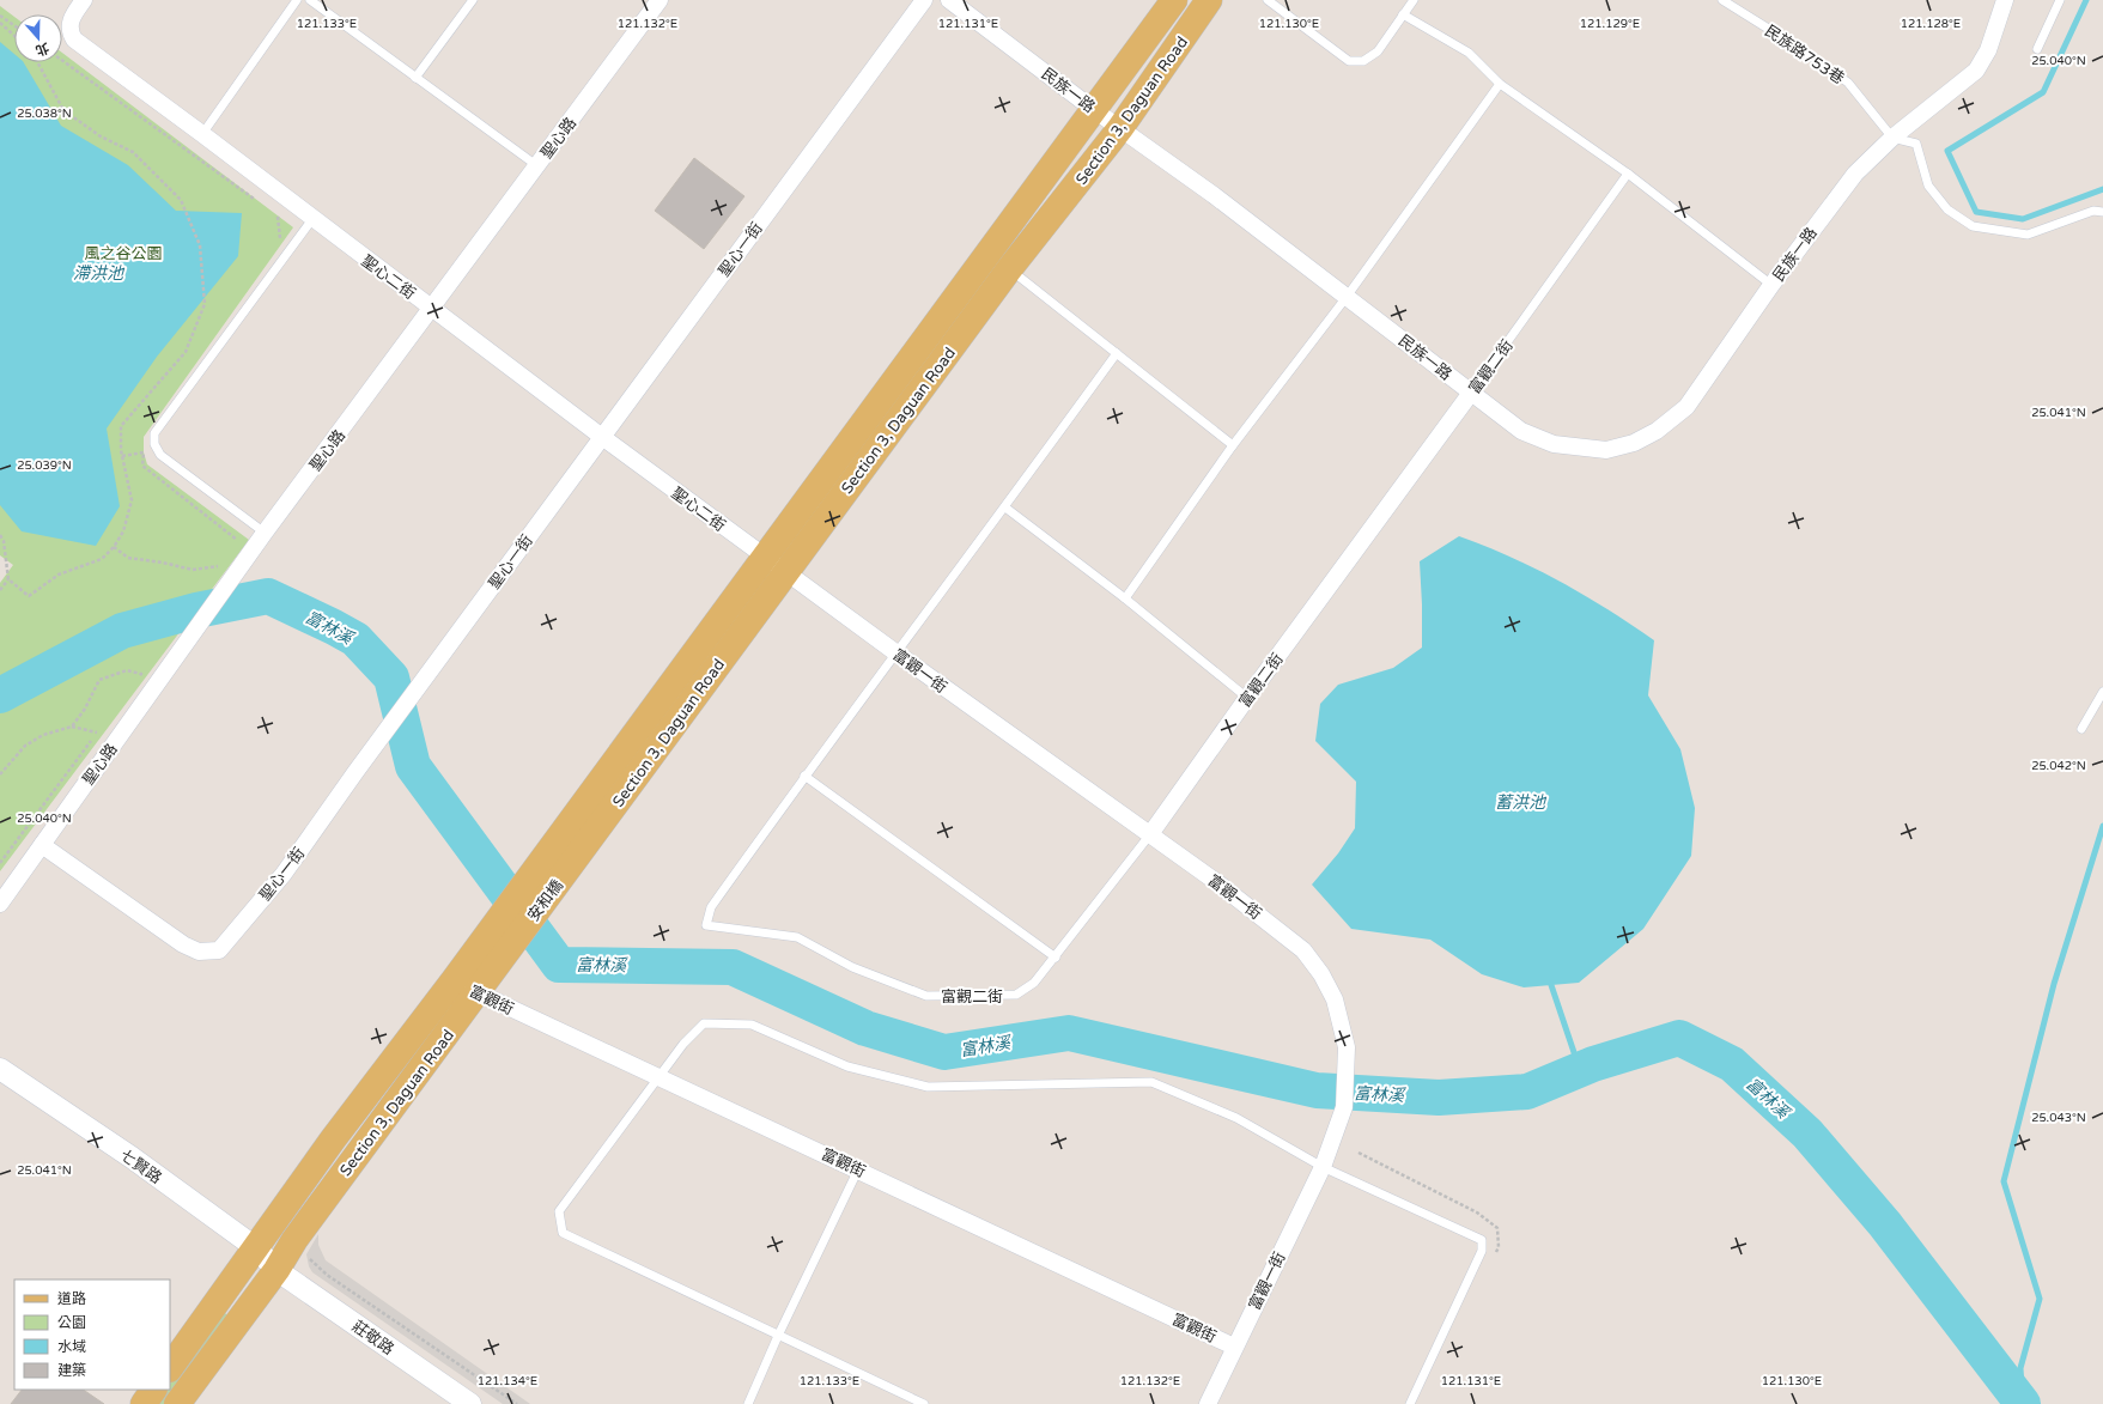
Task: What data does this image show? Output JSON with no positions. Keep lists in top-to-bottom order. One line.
{"streets":{"main road":["Section 3, Daguan Road","安和橋"],"street":["民族一路","聖心路","聖心一街","聖心二街","富觀二街","富觀一街","富觀街","七賢路","莊敬路"],"lane":["民族路753巷"]},"crossings":[["民族路753巷","民族一路"],["民族一路","Section 3, Daguan Road"],["民族一路","富觀二街"],["Section 3, Daguan Road","聖心二街"],["Section 3, Daguan Road","富觀一街"],["Section 3, Daguan Road","安和橋"],["Section 3, Daguan Road","富觀街"],["Section 3, Daguan Road","七賢路"],["Section 3, Daguan Road","莊敬路"],["聖心路","聖心一街"],["聖心路","聖心二街"],["聖心一街","聖心二街"],["聖心二街","富觀一街"],["富觀二街","富觀一街"],["富觀一街","富觀街"],["七賢路","莊敬路"]],"water":["滯洪池","富林溪","蓄洪池"],"parks":["風之谷公園"],"legend":["道路","公園","水域","建築"],"north":"bottom","coordinates":["121.133°E","121.132°E","121.129°E","121.131°E","121.130°E","121.128°E","25.040°N","25.038°N","25.041°N","25.039°N","25.042°N","25.043°N","121.134°E"]}
